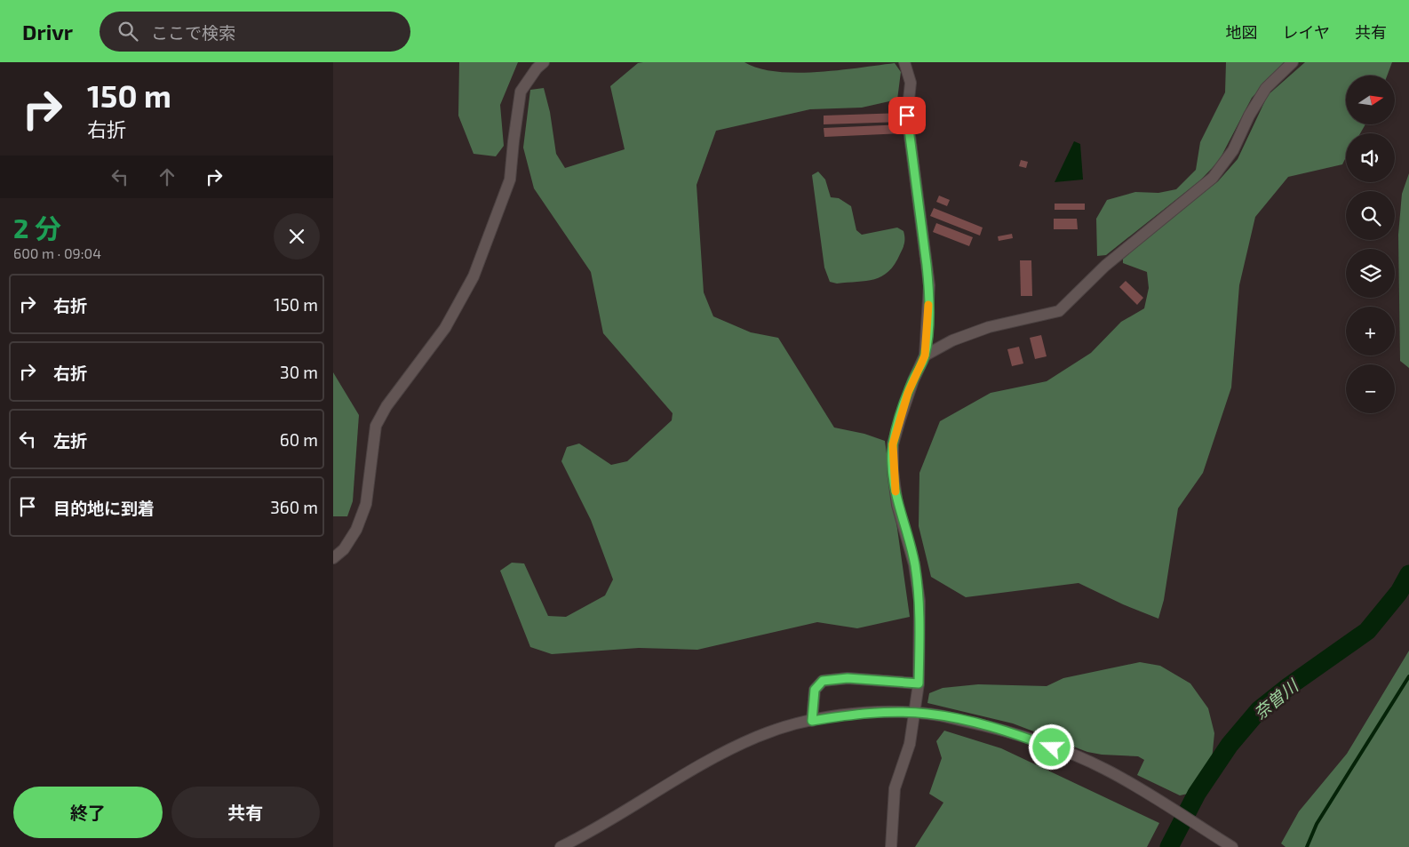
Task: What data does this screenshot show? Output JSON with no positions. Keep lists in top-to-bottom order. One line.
{"water":["奈曽川"],"north":"right","page":{"header":"Drivr","search":"ここで検索","nav":["地図","レイヤ","共有"],"turn":["150 m","右折"],"map_buttons":["+","−"],"heading":["2 分","600 m · 09:04"],"list":[{"name":"右折","value":"150 m"},{"name":"右折","value":"30 m"},{"name":"左折","value":"60 m"},{"name":"目的地に到着","value":"360 m"}],"buttons":["終了","共有"]}}
